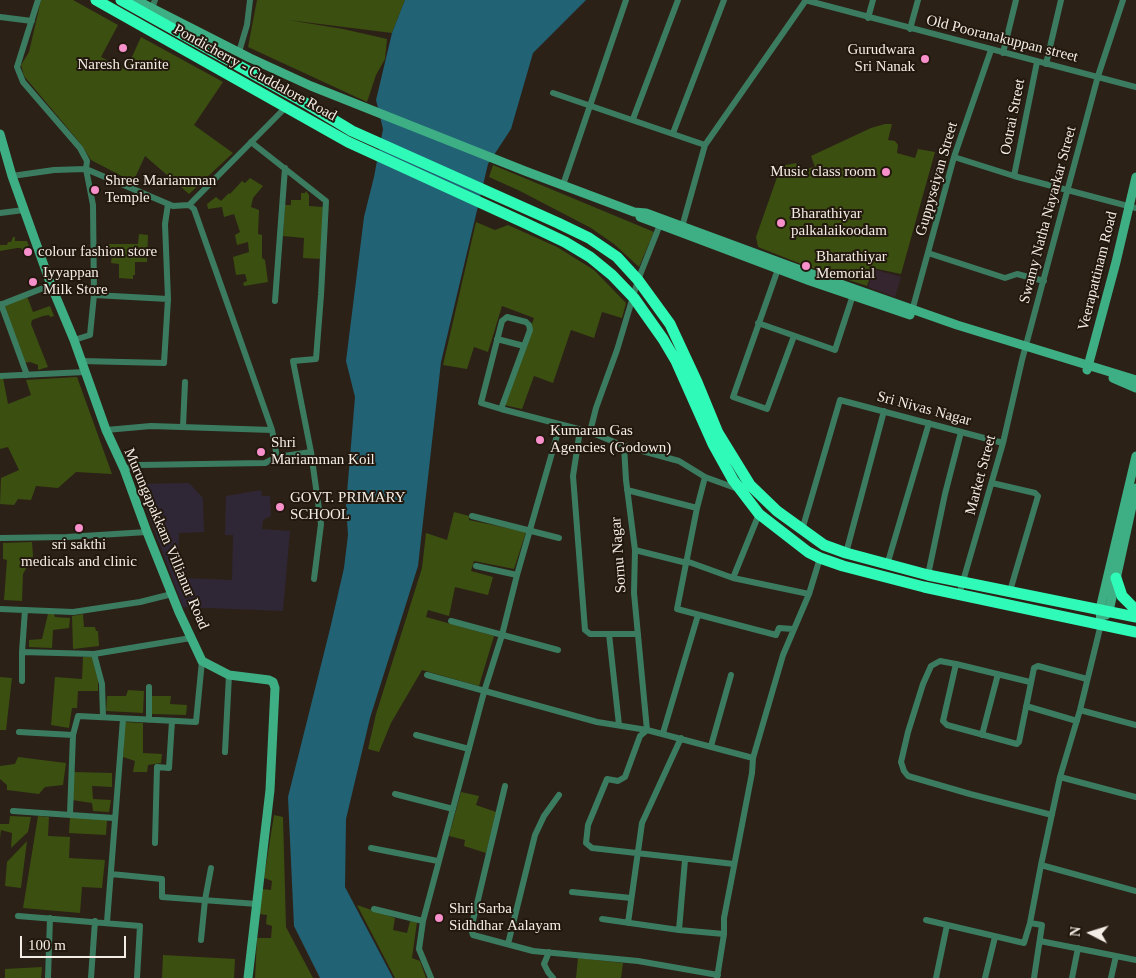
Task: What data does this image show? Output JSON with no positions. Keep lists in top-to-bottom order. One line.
{"streets":{"highway":["Pondicherry - Cuddalore Road"],"street":["Old Pooranakuppan street","Ootrai Street","Guppyseiyan Street","Swamy Natha Nayarkar Street","Veerapattinam Road","Sri Nivas Nagar","Market Street","Murungapakkam Villianur Road","Sornu Nagar"]},"crossings":[["Old Pooranakuppan street","Ootrai Street"],["Old Pooranakuppan street","Guppyseiyan Street"],["Old Pooranakuppan street","Swamy Natha Nayarkar Street"],["Pondicherry - Cuddalore Road","Sri Nivas Nagar"],["Pondicherry - Cuddalore Road","Market Street"],["Swamy Natha Nayarkar Street","Market Street"],["Sri Nivas Nagar","Market Street"]],"places":["Naresh Granite","Gurudwara Sri Nanak","Music class room","Shree Mariamman Temple","Bharathiyar palkalaikoodam","colour fashion store","Bharathiyar Memorial","Iyyappan Milk Store","Kumaran Gas Agencies (Godown)","Shri Mariamman Koil","GOVT. PRIMARY SCHOOL","sri sakthi medicals and clinic","Shri Sarba Sidhdhar Aalayam"],"scale_bar":"100 m","north":"left"}
